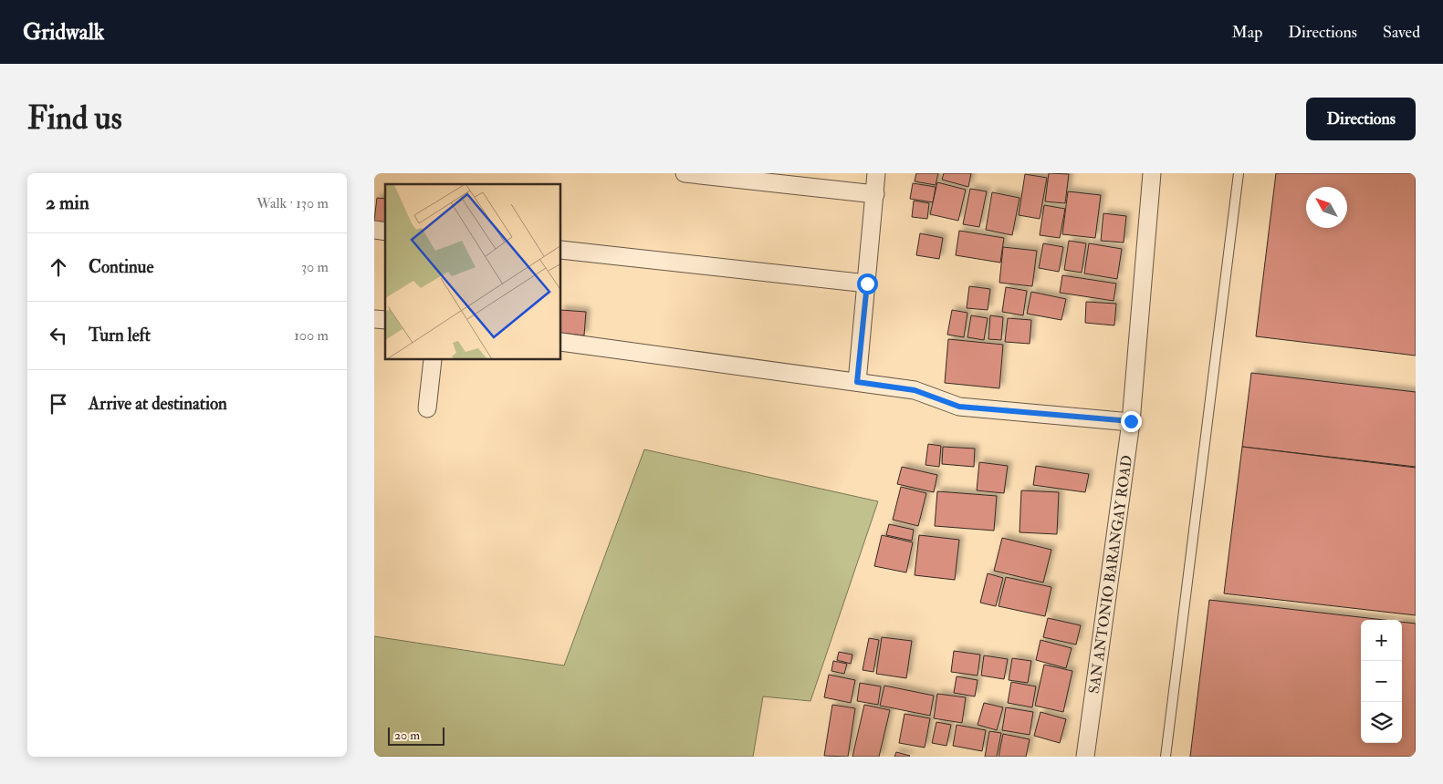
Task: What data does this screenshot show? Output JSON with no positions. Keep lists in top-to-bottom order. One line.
{"streets":{"street":["SAN ANTONIO BARANGAY ROAD"]},"scale_bar":"20 m","north":"top left","page":{"header":"Gridwalk","nav":["Map","Directions","Saved"],"buttons":"Directions","title":"Find us","heading":["2 min","Walk · 130 m"],"list":[["Continue","30 m"],["Turn left","100 m"],"Arrive at destination"],"map_buttons":["+","−"],"scale":"20 m"}}
